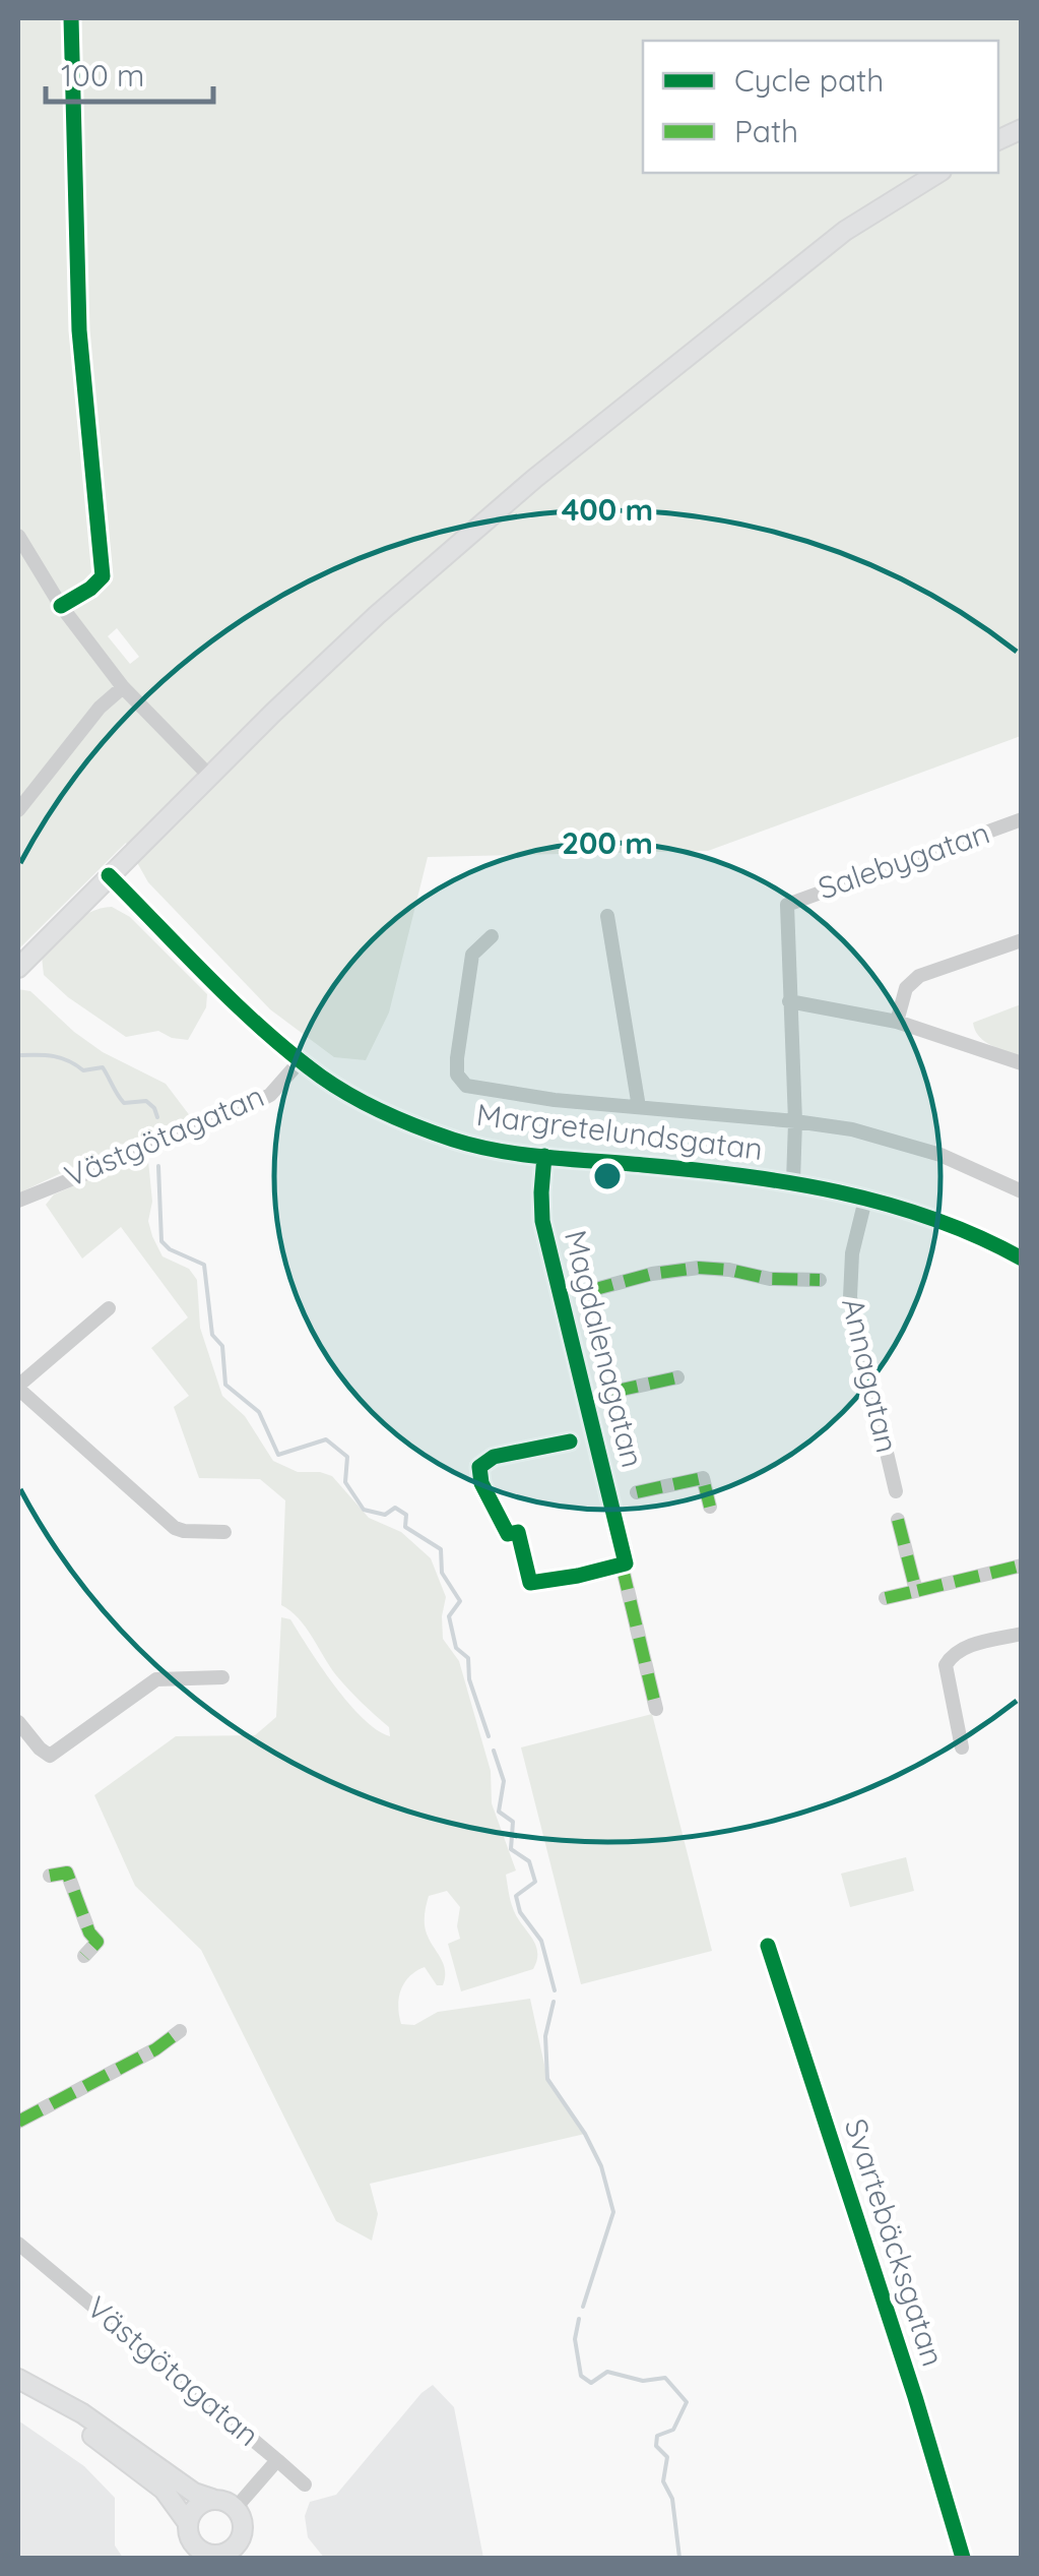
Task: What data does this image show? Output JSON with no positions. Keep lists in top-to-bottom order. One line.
{"streets":{"street":["Salebygatan","Margretelundsgatan","Västgötagatan","Magdalenagatan","Annagatan","Svartebäcksgatan"]},"crossings":[["Margretelundsgatan","Västgötagatan"],["Margretelundsgatan","Magdalenagatan"],["Margretelundsgatan","Annagatan"]],"legend":["Cycle path","Path"],"scale_bar":"100 m","rings":["400 m","200 m"]}
